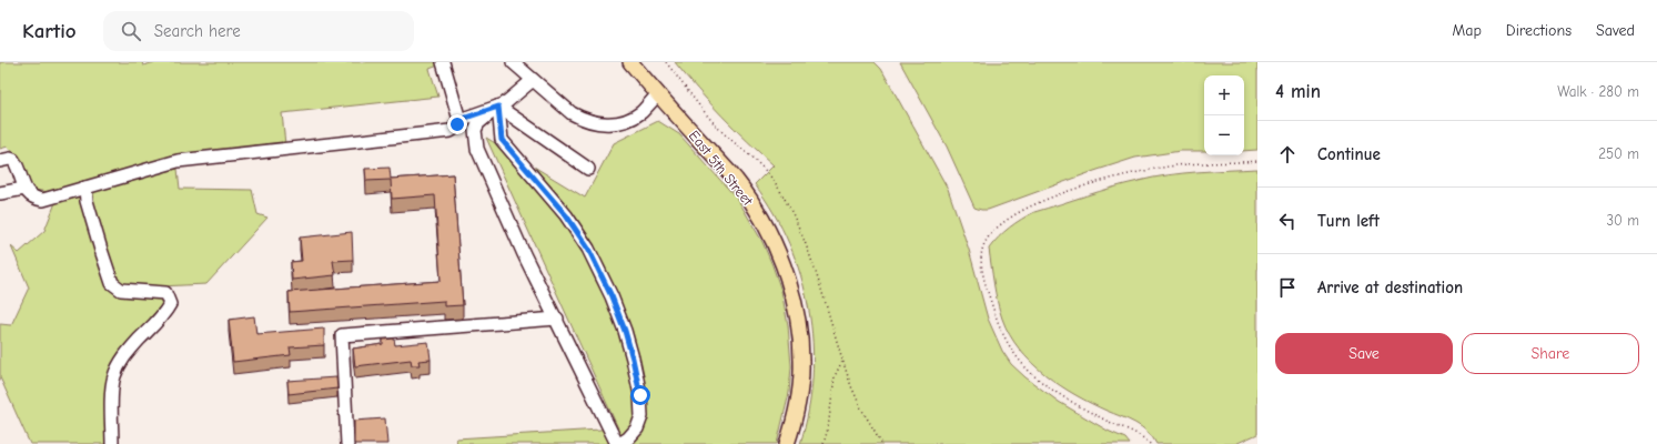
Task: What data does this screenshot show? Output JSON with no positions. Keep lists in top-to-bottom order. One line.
{"streets":{"main road":["East 5th Street"]},"page":{"header":"Kartio","search":"Search here","nav":["Map","Directions","Saved"],"heading":["4 min","Walk · 280 m"],"map_buttons":["+","−"],"list":[["Continue","250 m"],["Turn left","30 m"],"Arrive at destination"],"buttons":["Save","Share"]}}
